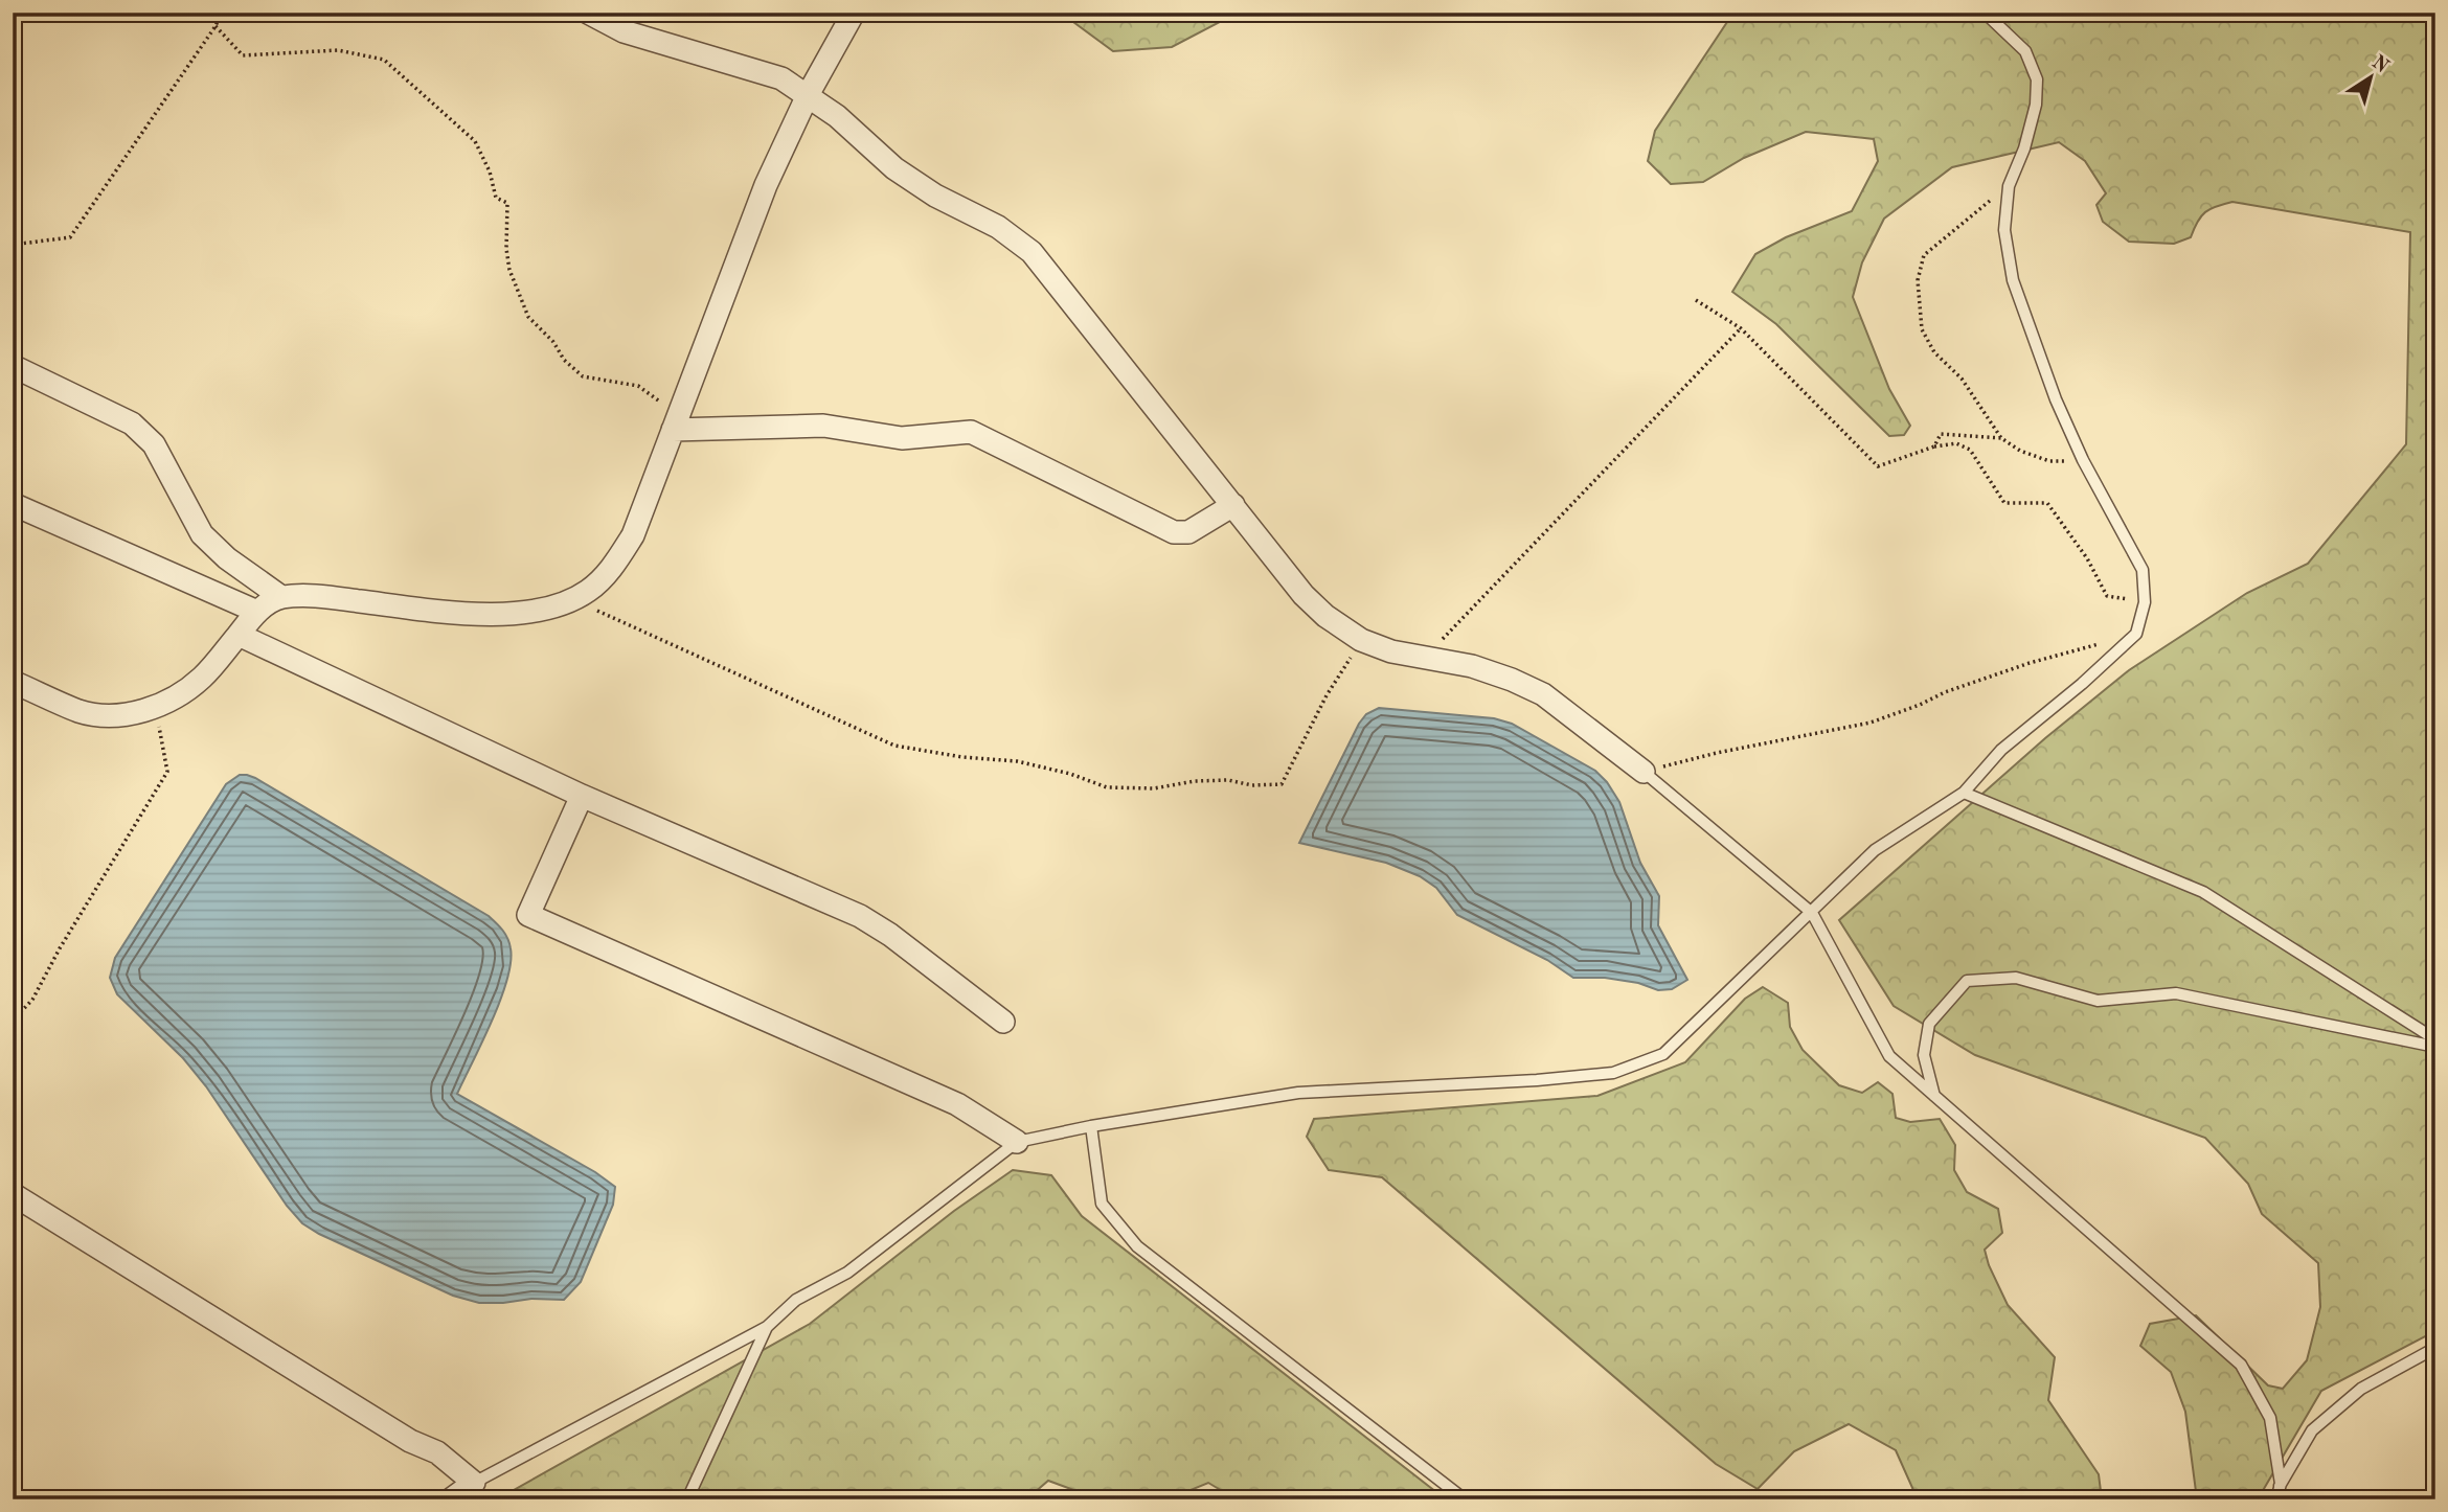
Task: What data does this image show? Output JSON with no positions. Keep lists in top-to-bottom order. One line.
{"north":"top right"}
